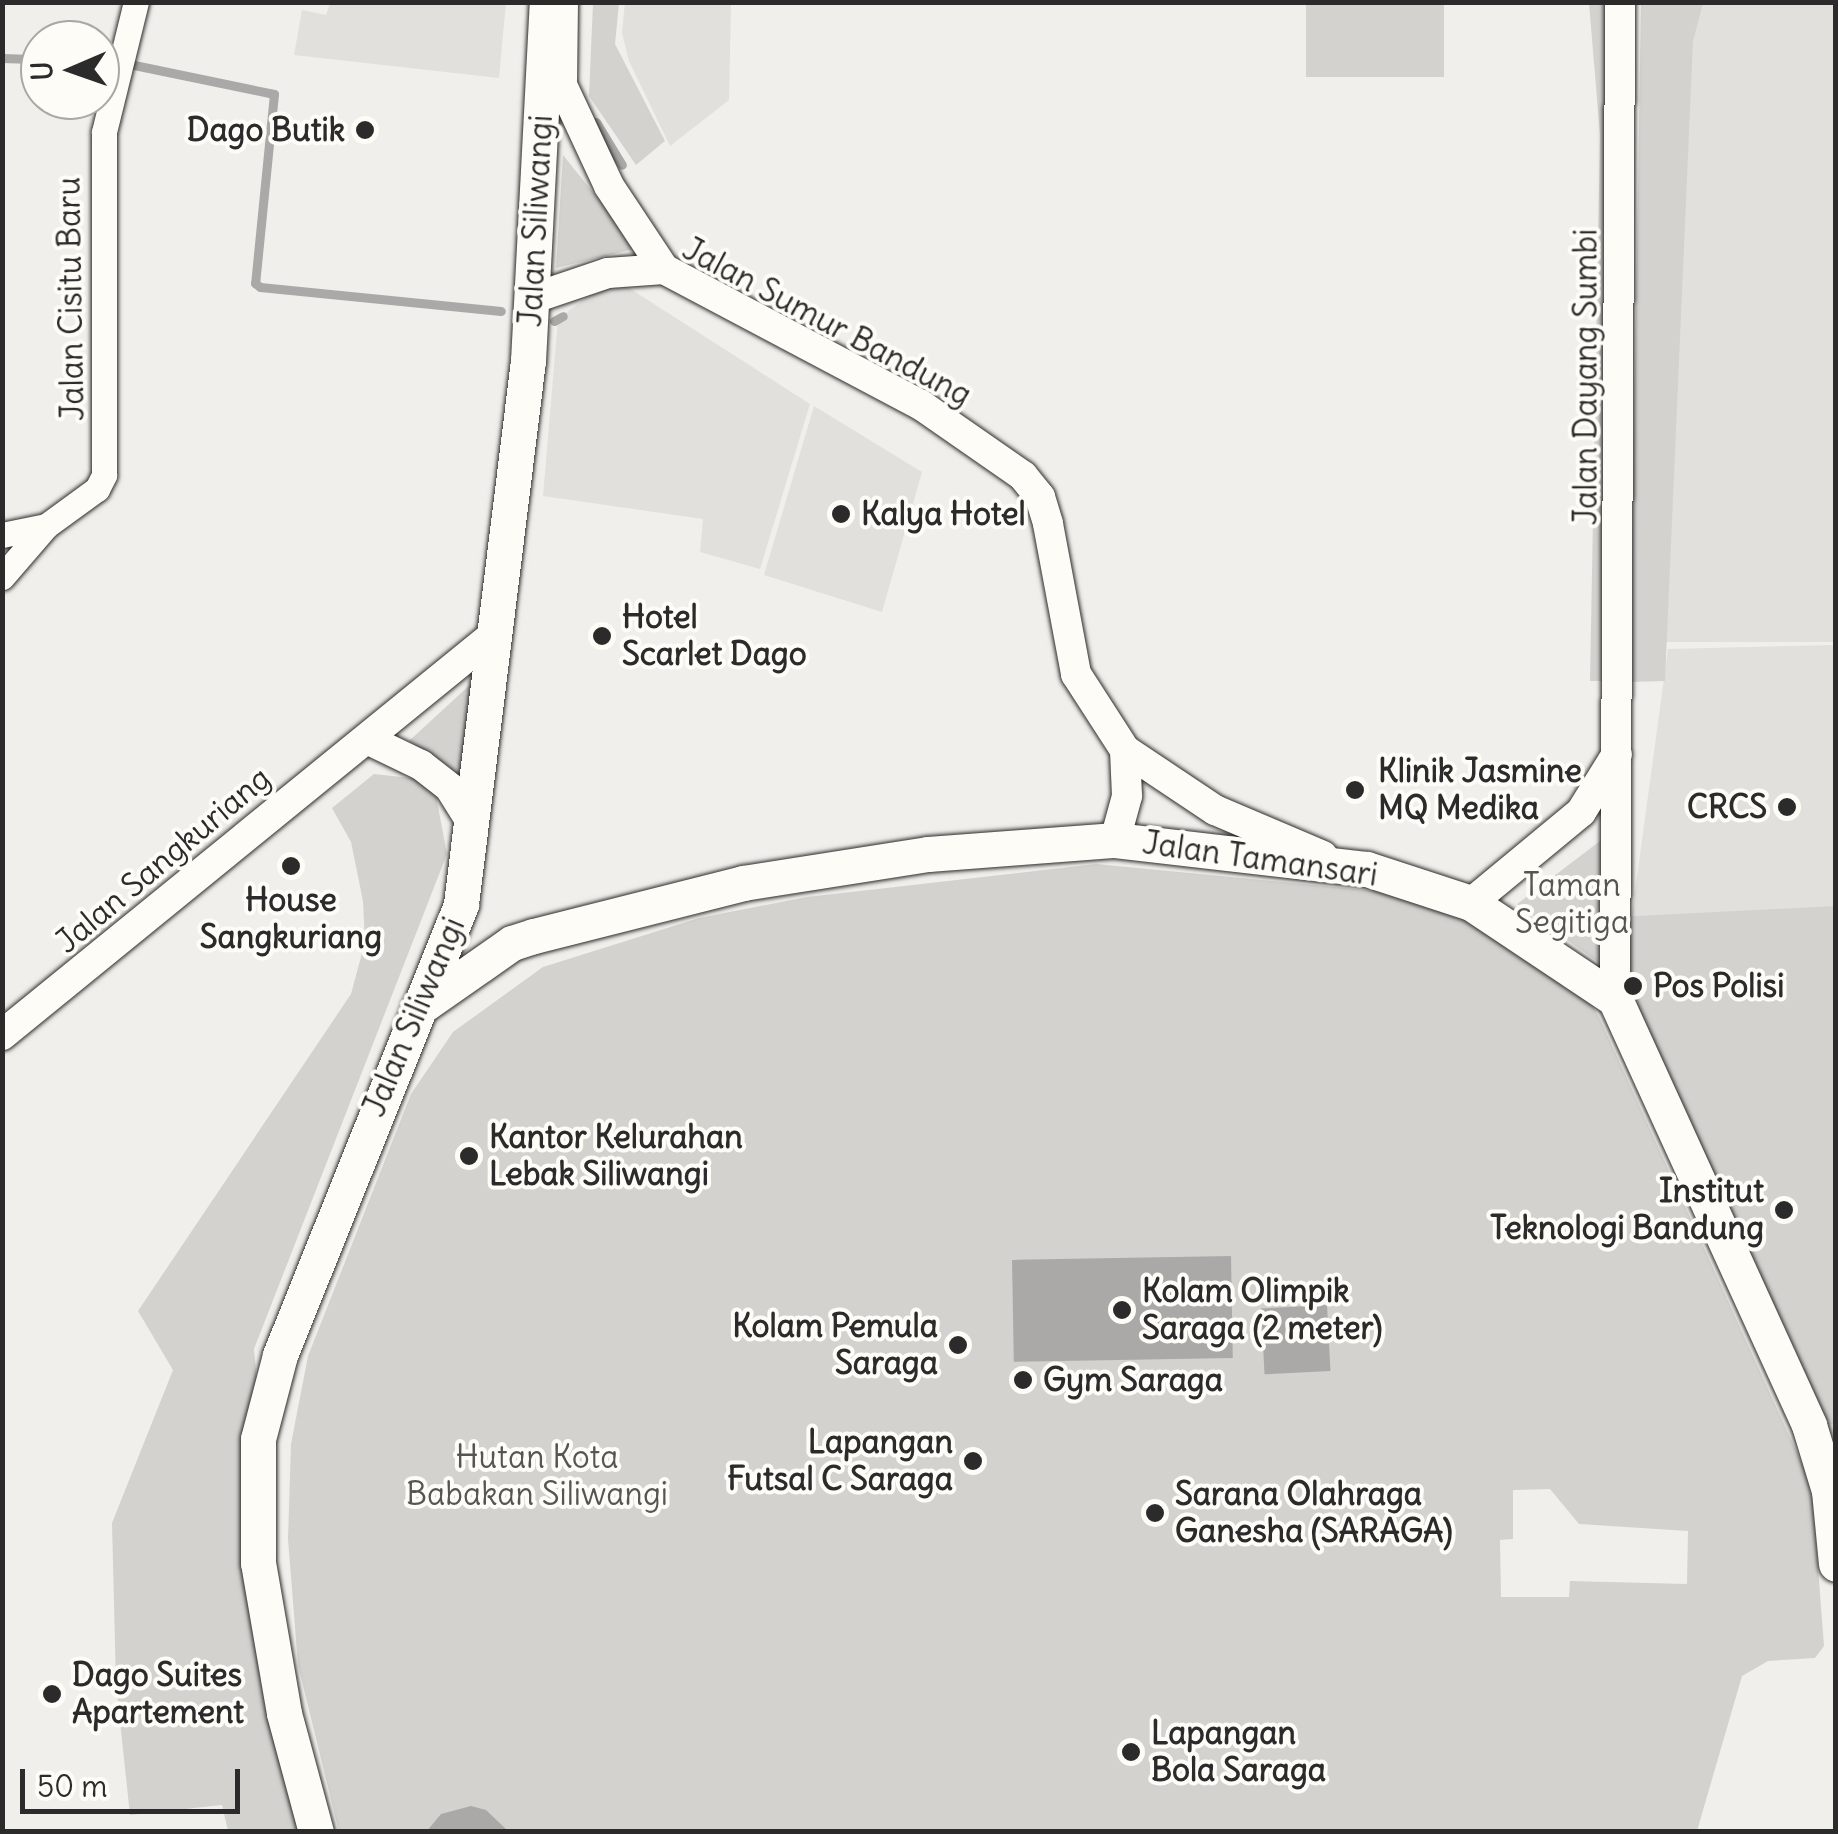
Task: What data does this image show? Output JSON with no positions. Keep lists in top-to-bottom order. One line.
{"streets":{"main road":["Jalan Siliwangi","Jalan Tamansari"],"street":["Jalan Cisitu Baru","Jalan Sumur Bandung","Jalan Dayang Sumbi","Jalan Sangkuriang"]},"crossings":[["Jalan Siliwangi","Jalan Sumur Bandung"],["Jalan Siliwangi","Jalan Tamansari"],["Jalan Siliwangi","Jalan Sangkuriang"],["Jalan Sumur Bandung","Jalan Tamansari"],["Jalan Dayang Sumbi","Jalan Tamansari"]],"parks":["Taman Segitiga","Hutan Kota Babakan Siliwangi"],"places":["Dago Butik","Kalya Hotel","Hotel Scarlet Dago","Klinik Jasmine MQ Medika","CRCS","House Sangkuriang","Pos Polisi","Kantor Kelurahan Lebak Siliwangi","Institut Teknologi Bandung","Kolam Olimpik Saraga (2 meter)","Kolam Pemula Saraga","Gym Saraga","Lapangan Futsal C Saraga","Sarana Olahraga Ganesha (SARAGA)","Dago Suites Apartement","Lapangan Bola Saraga"],"scale_bar":"50 m","north":"left"}
